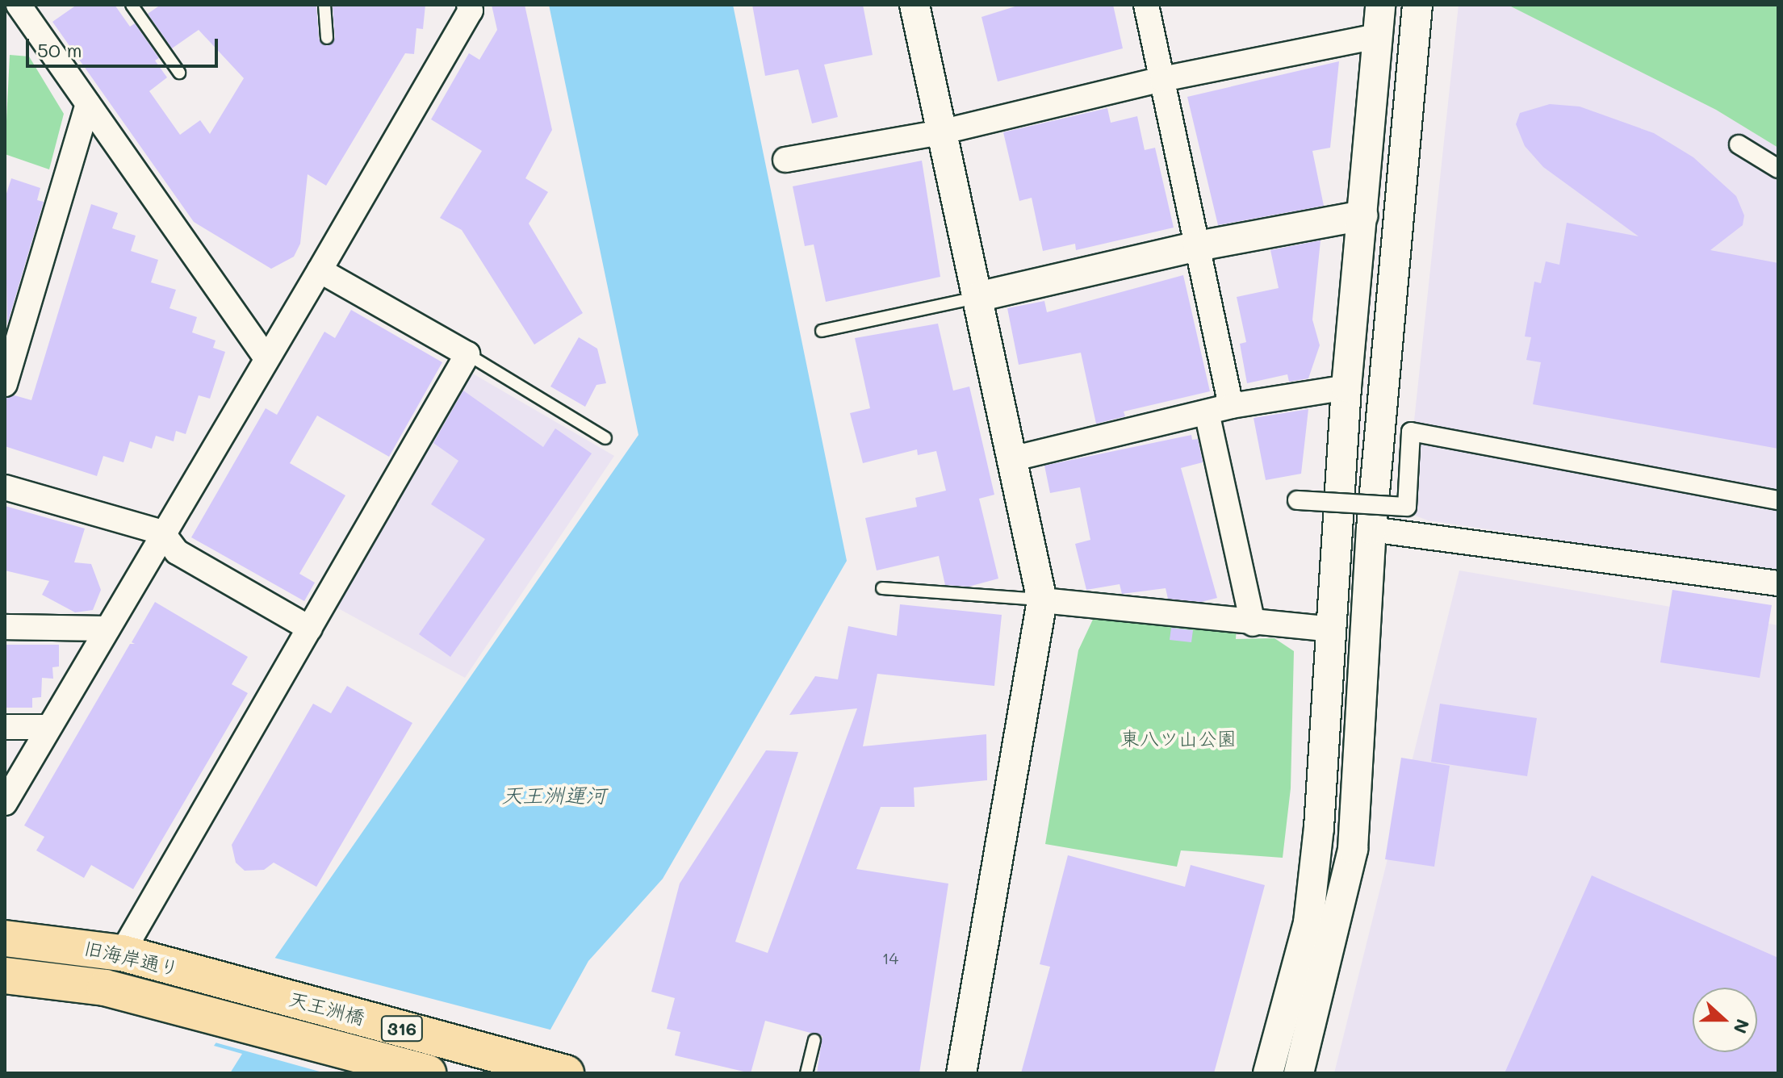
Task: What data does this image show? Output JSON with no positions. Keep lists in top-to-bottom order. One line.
{"streets":{"main road":["旧海岸通り","天王洲橋","316"]},"crossings":[["旧海岸通り","天王洲橋"]],"water":["天王洲運河"],"parks":["東八ツ山公園"],"house_numbers":["14"],"scale_bar":"50 m","north":"right"}
